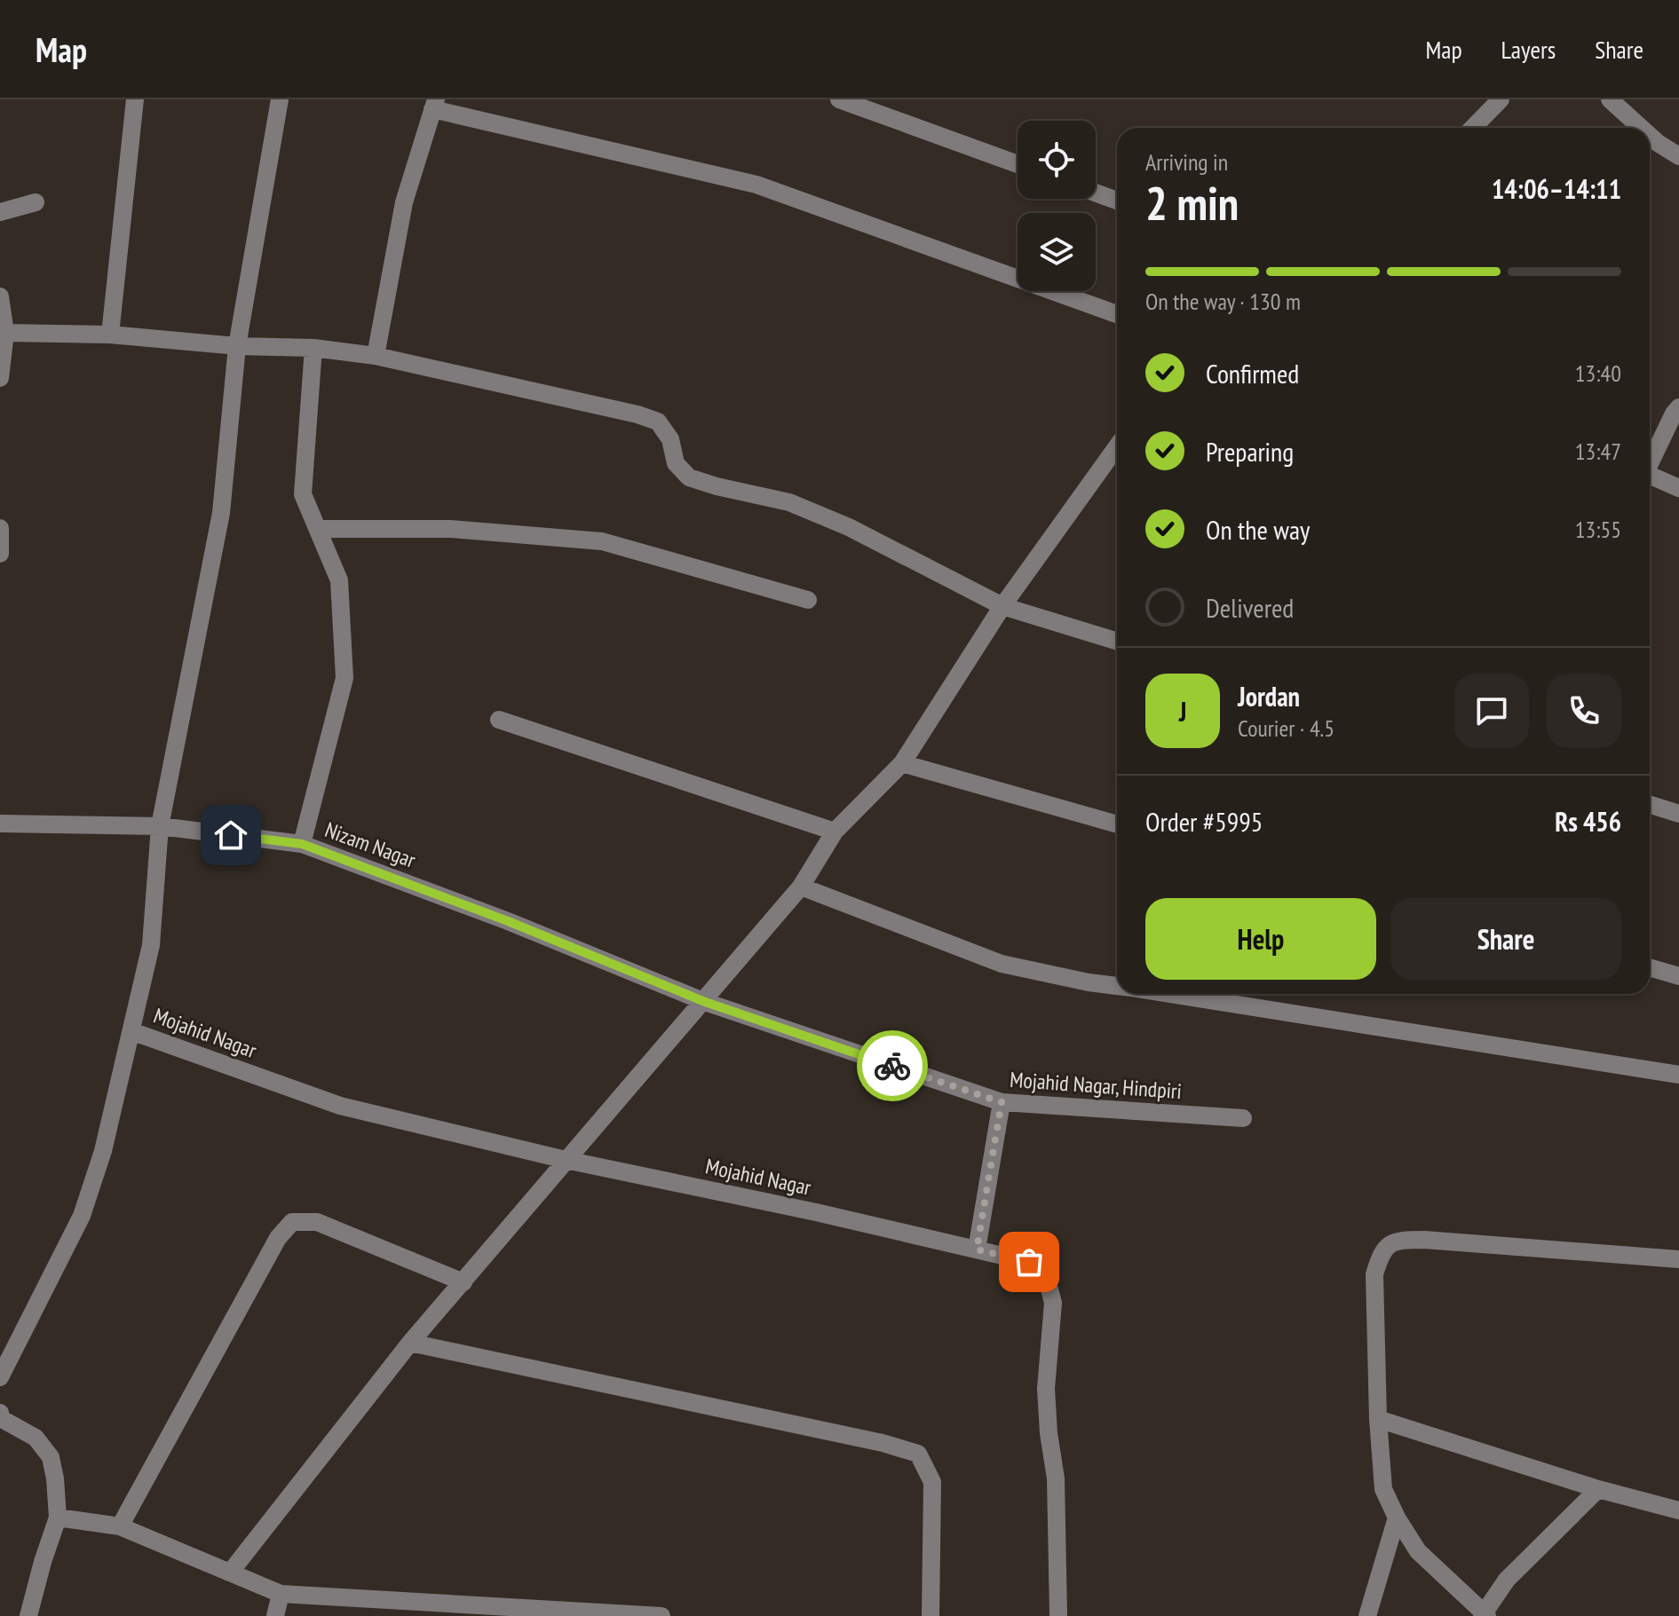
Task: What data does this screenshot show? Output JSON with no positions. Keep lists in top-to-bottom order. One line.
{"streets":{"street":["Nizam Nagar","Mojahid Nagar","Mojahid Nagar, Hindpiri"]},"crossings":[["Nizam Nagar","Mojahid Nagar, Hindpiri"]],"page":{"header":"Map","nav":["Map","Layers","Share"],"heading":["2 min","Arriving in","14:06–14:11"],"panel":["Jordan","Courier · 4.5","Order #5995","Rs 456"],"bar":"On the way · 130 m","list":[["Confirmed","13:40"],["Preparing","13:47"],["On the way","13:55"],"Delivered"],"round":"J","buttons":["Help","Share"]}}
